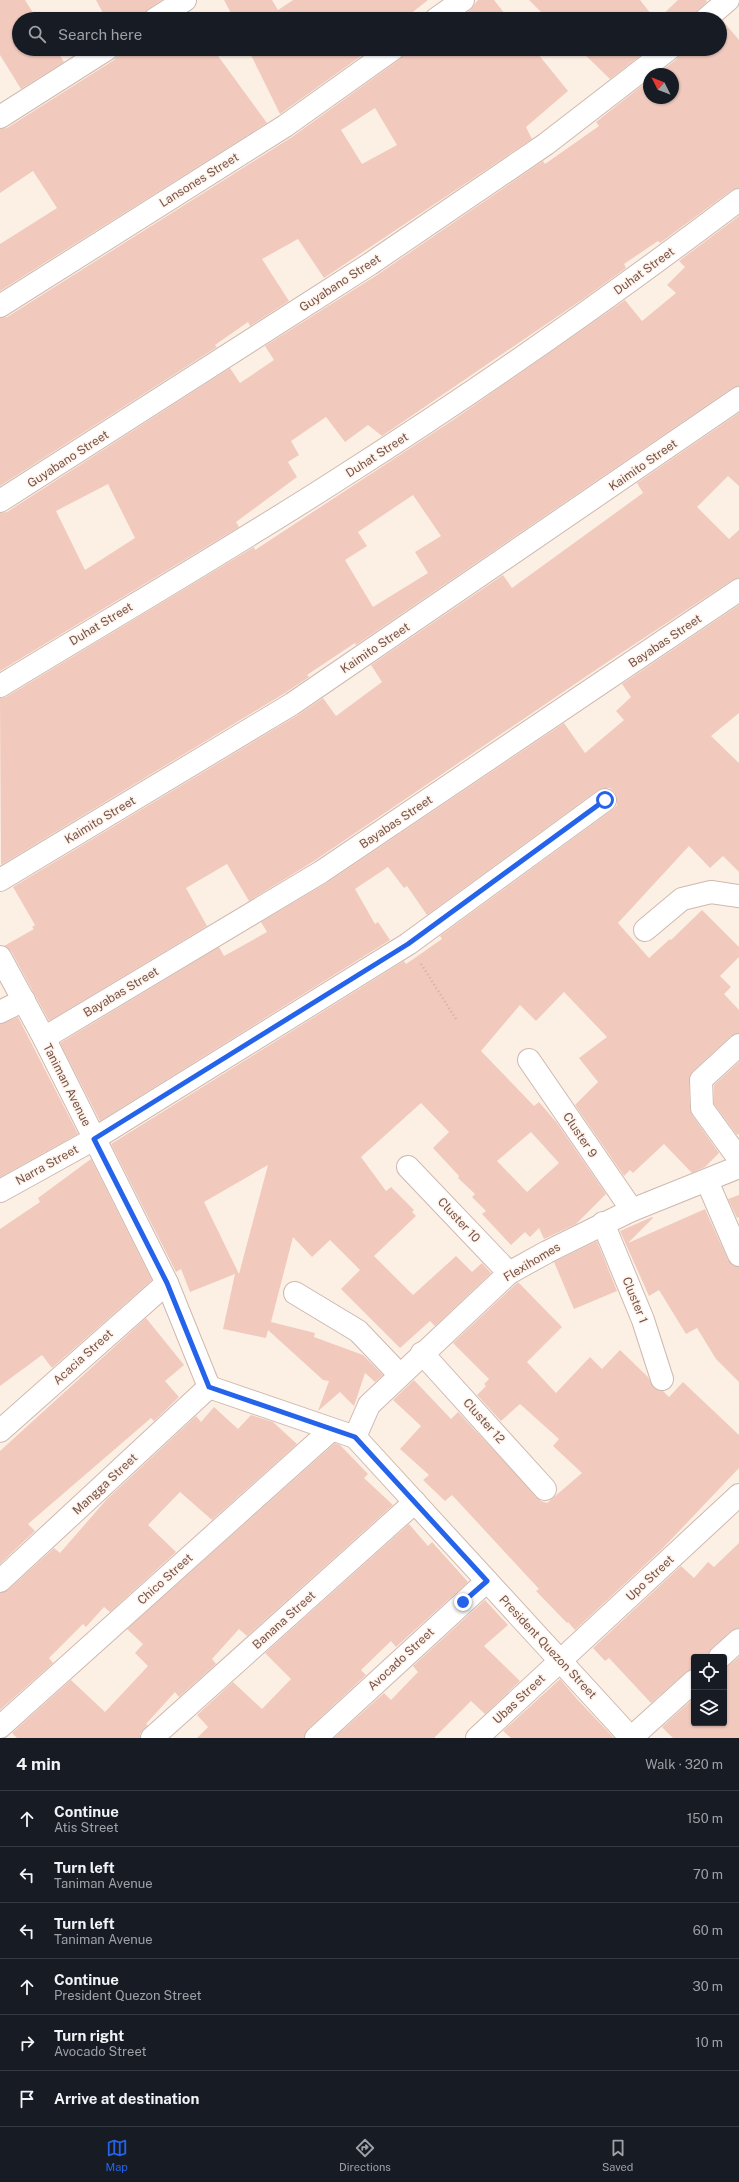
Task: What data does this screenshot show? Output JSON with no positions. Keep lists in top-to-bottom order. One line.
{"streets":{"street":["Lansones Street","Duhat Street","Guyabano Street","Kaimito Street","Bayabas Street","Taniman Avenue","Cluster 9","Narra Street","Cluster 10","Flexihomes","Cluster 1","Acacia Street","Cluster 12","Mangga Street","Upo Street","Chico Street","Banana Street","President Quezon Street","Avocado Street","Ubas Street"]},"crossings":[["Bayabas Street","Taniman Avenue"],["Taniman Avenue","Narra Street"],["Taniman Avenue","Acacia Street"],["Taniman Avenue","Mangga Street"],["Cluster 9","Flexihomes"],["Cluster 10","Flexihomes"],["Flexihomes","Cluster 1"],["Flexihomes","Cluster 12"],["Upo Street","President Quezon Street"],["Upo Street","Ubas Street"],["Banana Street","President Quezon Street"],["President Quezon Street","Avocado Street"],["President Quezon Street","Ubas Street"]],"north":"top left","page":{"search":"Search here","heading":["4 min","Walk · 320 m"],"list":[["Continue","Atis Street","150 m"],["Turn left","Taniman Avenue","70 m"],["Turn left","Taniman Avenue","60 m"],["Continue","President Quezon Street","30 m"],["Turn right","Avocado Street","10 m"],"Arrive at destination"],"nav":["Map","Directions","Saved"]}}
